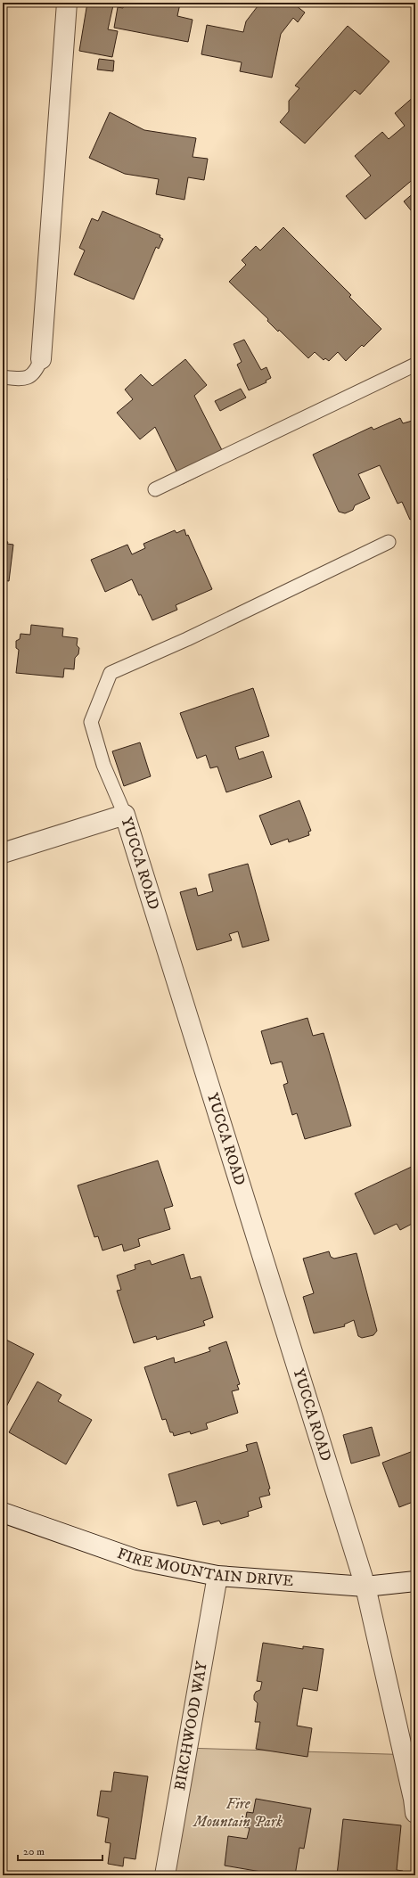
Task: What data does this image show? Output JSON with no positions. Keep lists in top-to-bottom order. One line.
{"streets":{"street":["YUCCA ROAD","FIRE MOUNTAIN DRIVE","BIRCHWOOD WAY"]},"crossings":[["YUCCA ROAD","FIRE MOUNTAIN DRIVE"],["FIRE MOUNTAIN DRIVE","BIRCHWOOD WAY"]],"parks":["Fire Mountain Park"],"scale_bar":"20 m"}
